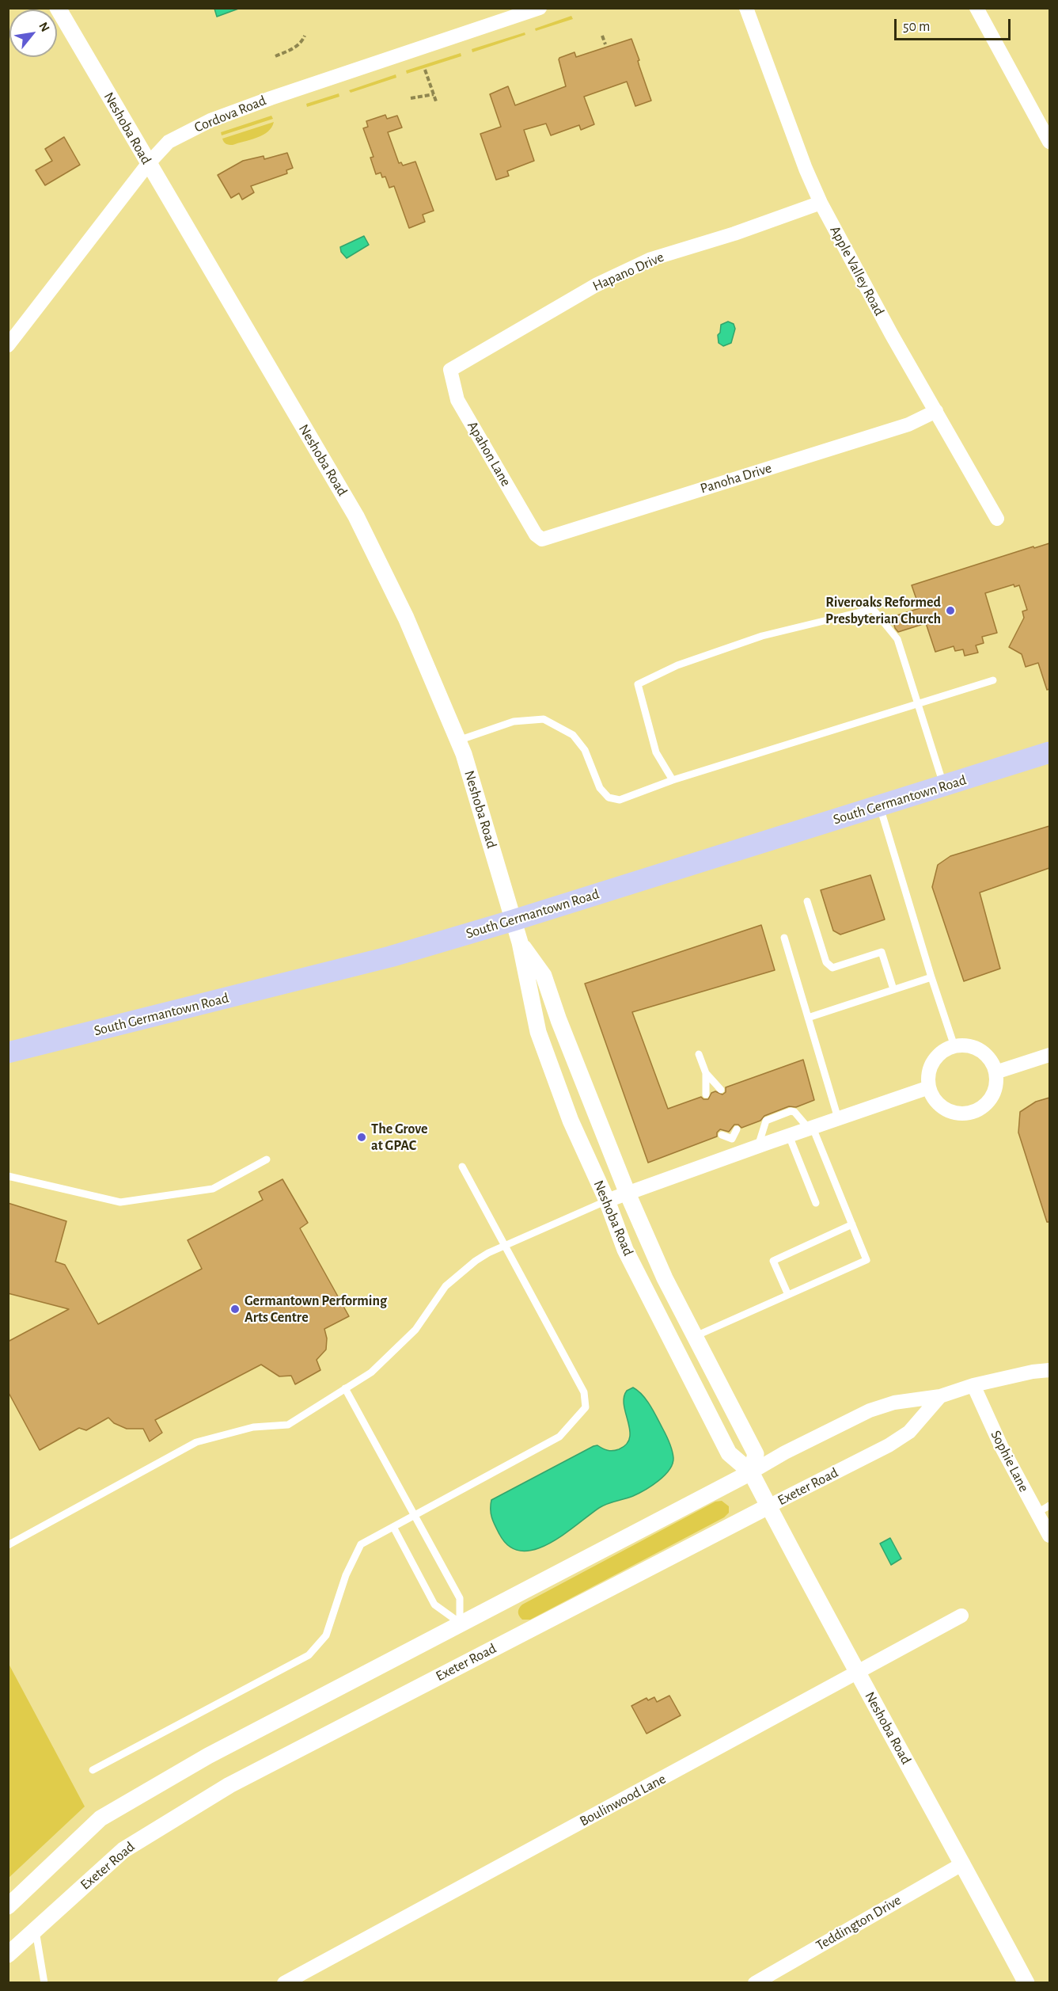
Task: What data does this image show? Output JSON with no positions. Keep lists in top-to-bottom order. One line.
{"streets":{"main road":["South Germantown Road"],"street":["Cordova Road","Neshoba Road","Apple Valley Road","Hapano Drive","Apahon Lane","Panoha Drive","Sophie Lane","Exeter Road","Boulinwood Lane","Teddington Drive"]},"crossings":[["Cordova Road","Neshoba Road"],["Neshoba Road","South Germantown Road"],["Neshoba Road","Exeter Road"],["Neshoba Road","Boulinwood Lane"],["Neshoba Road","Teddington Drive"],["Apple Valley Road","Hapano Drive"],["Apple Valley Road","Panoha Drive"],["Hapano Drive","Apahon Lane"],["Apahon Lane","Panoha Drive"]],"places":["Riveroaks Reformed Presbyterian Church","The Grove at GPAC","Germantown Performing Arts Centre"],"scale_bar":"50 m","north":"top right"}
